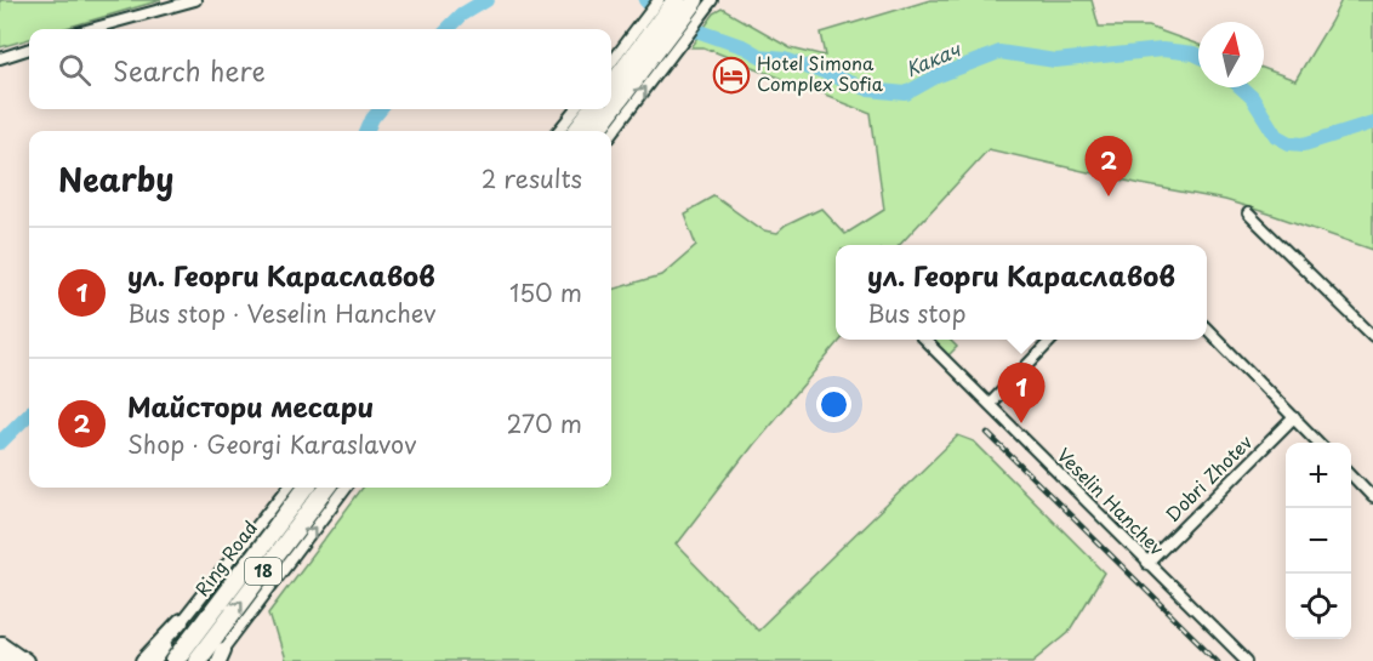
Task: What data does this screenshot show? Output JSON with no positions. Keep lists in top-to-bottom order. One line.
{"streets":{"highway":["Ring Road","18"],"street":["Dobri Zhotev","Veselin Hanchev"]},"crossings":[["Dobri Zhotev","Veselin Hanchev"]],"water":["Какач"],"places":{"hotel":["Hotel Simona Complex Sofia"]},"north":"top","page":{"search":"Search here","heading":["Nearby","2 results"],"pins":["2","1"],"list":[{"mark":"1","name":"ул. Георги Караславов","note":"Bus stop · Veselin Hanchev","value":"150 m"},{"mark":"2","name":"Майстори месари","note":"Shop · Georgi Karaslavov","value":"270 m"}],"popup":["ул. Георги Караславов","Bus stop"],"map_buttons":["+","−"]}}
